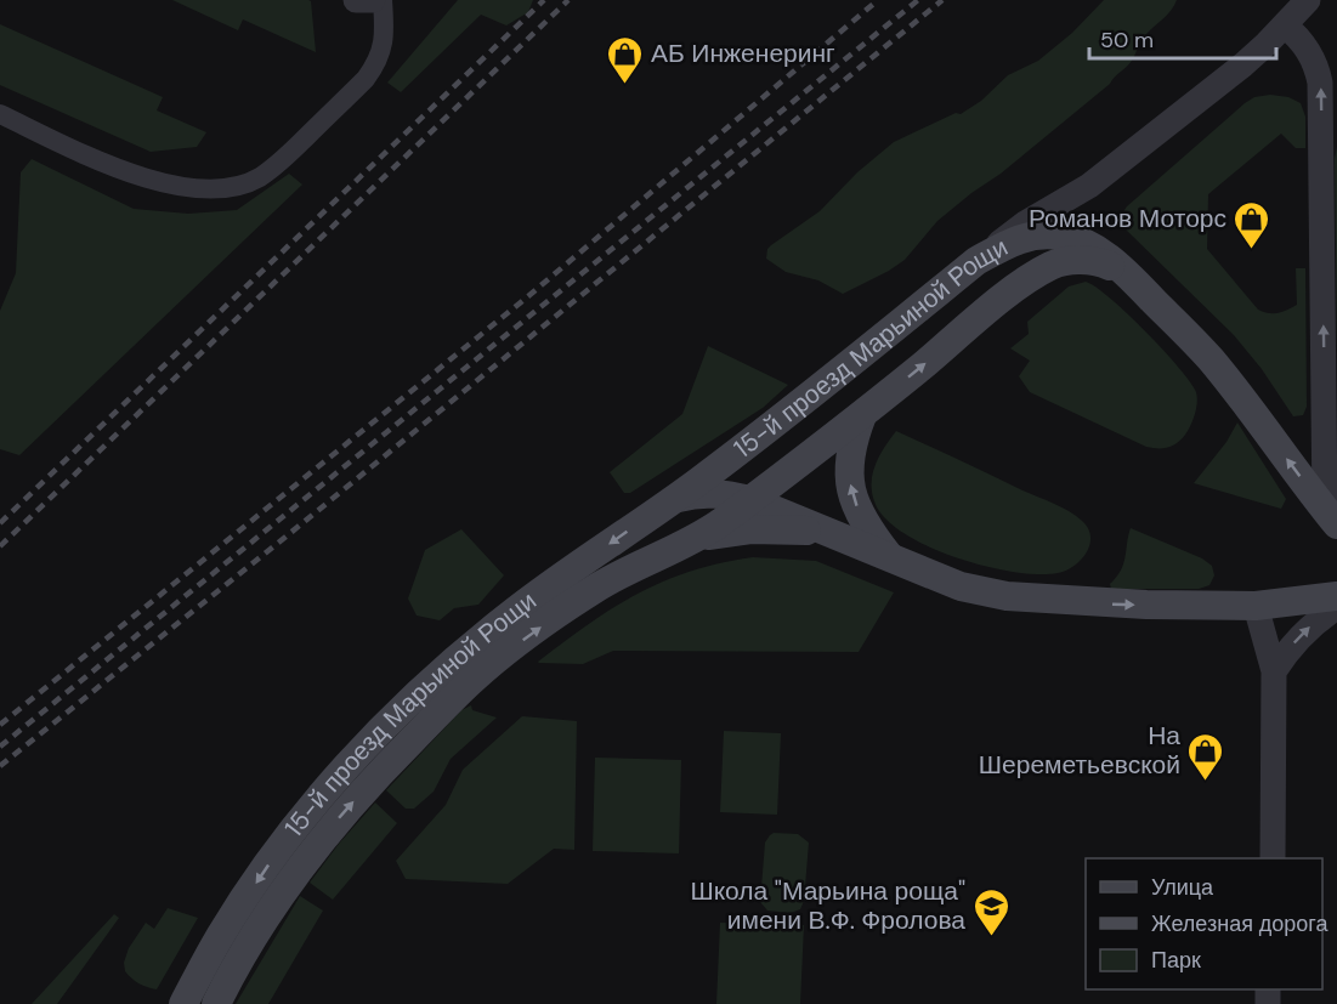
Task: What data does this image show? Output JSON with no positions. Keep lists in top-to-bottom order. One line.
{"streets":{"main road":["15-й проезд Марьиной Рощи"]},"places":{"shop":["АБ Инженеринг","Романов Моторс","На Шереметьевской"],"school or university":["Школа \"Марьина роща\" имени В.Ф. Фролова"]},"legend":["Улица","Железная дорога","Парк"],"scale_bar":"50 m"}
